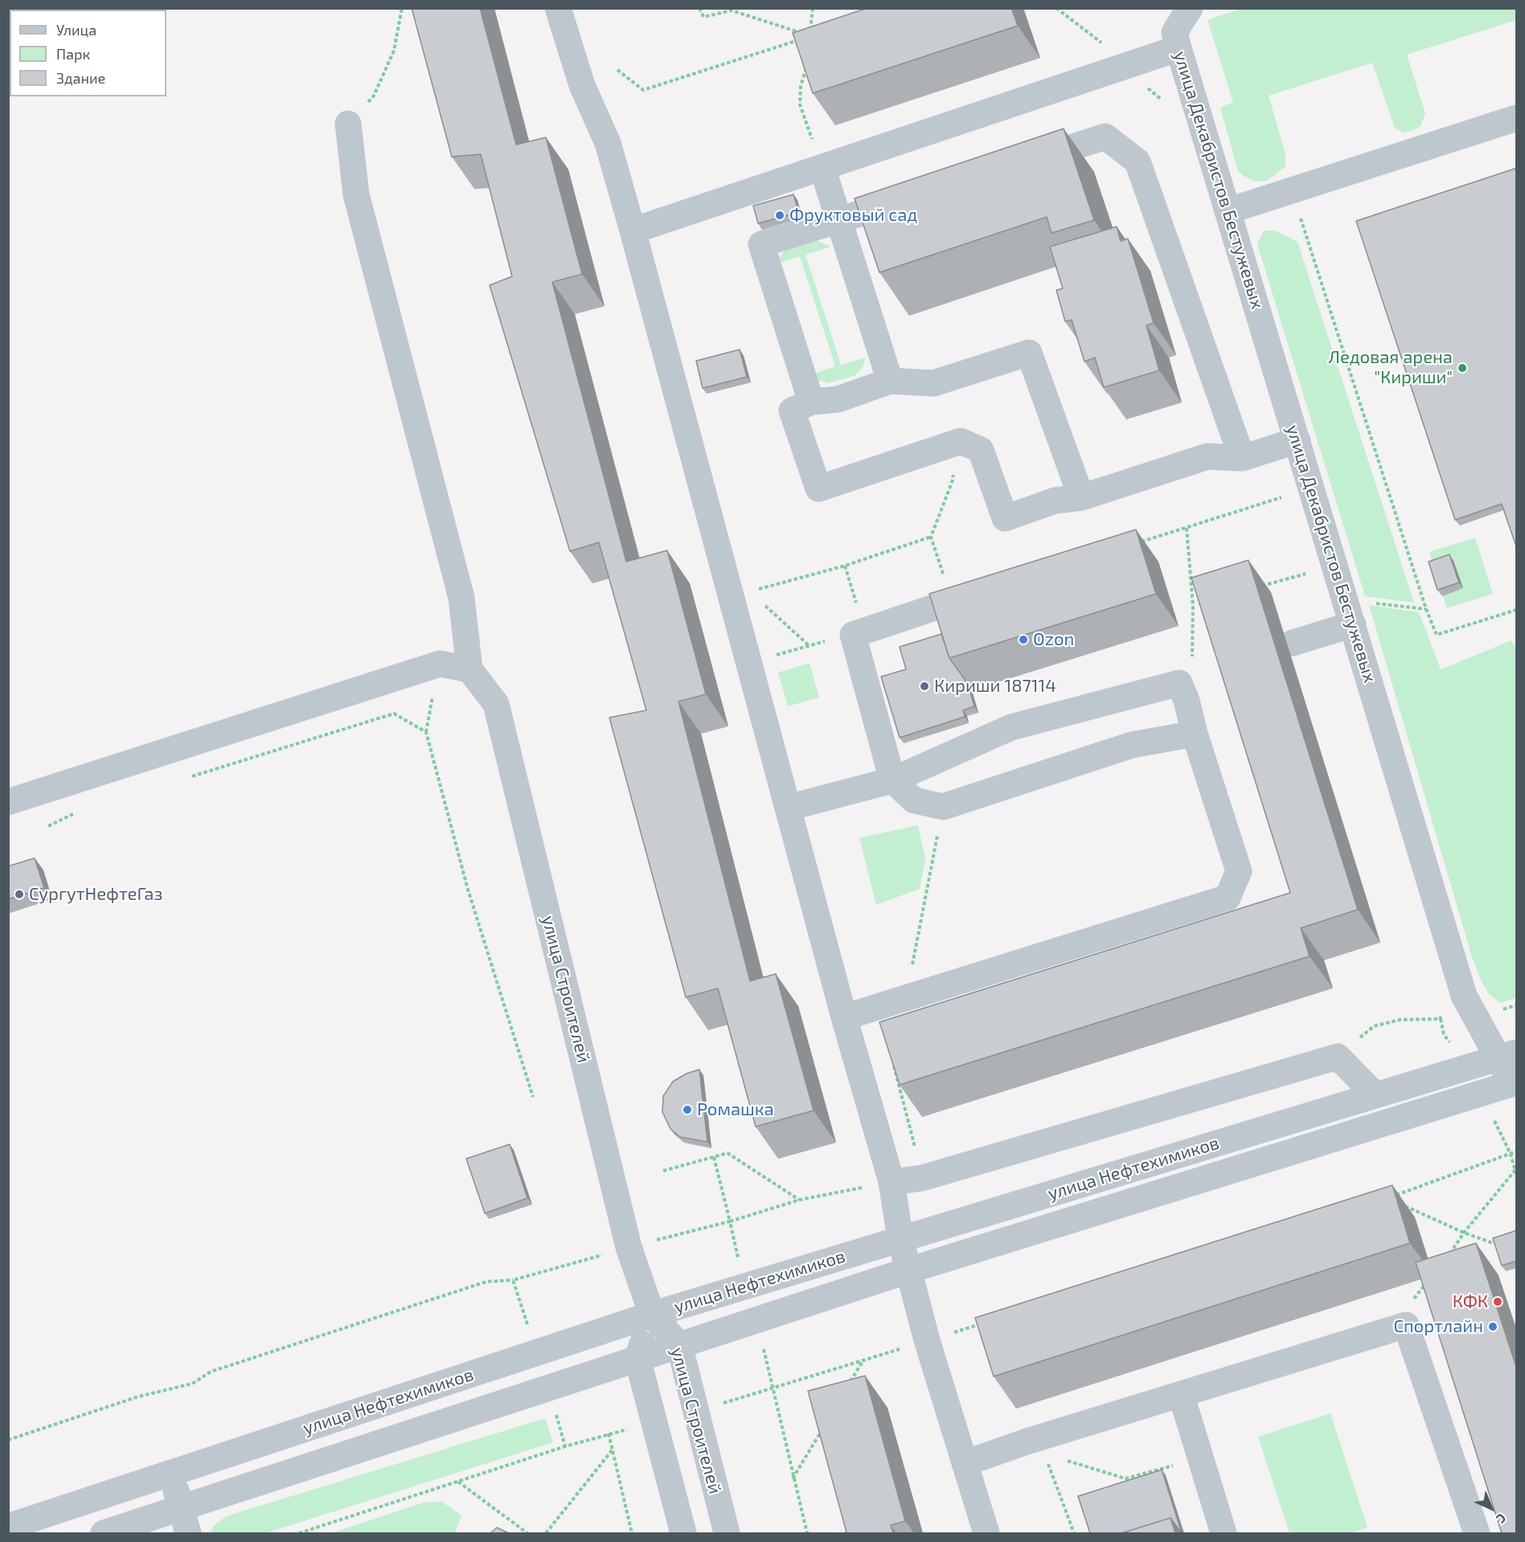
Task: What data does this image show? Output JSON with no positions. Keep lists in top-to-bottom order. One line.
{"streets":{"street":["улица Декабристов Бестужевых","улица Строителей","улица Нефтехимиков"]},"crossings":[["улица Декабристов Бестужевых","улица Нефтехимиков"],["улица Строителей","улица Нефтехимиков"]],"places":["Фруктовый сад","Ледовая арена \"Кириши\"","Ozon","Кириши 187114","СургутНефтеГаз","Ромашка","КФК","Спортлайн"],"legend":["Улица","Парк","Здание"],"north":"bottom right"}
